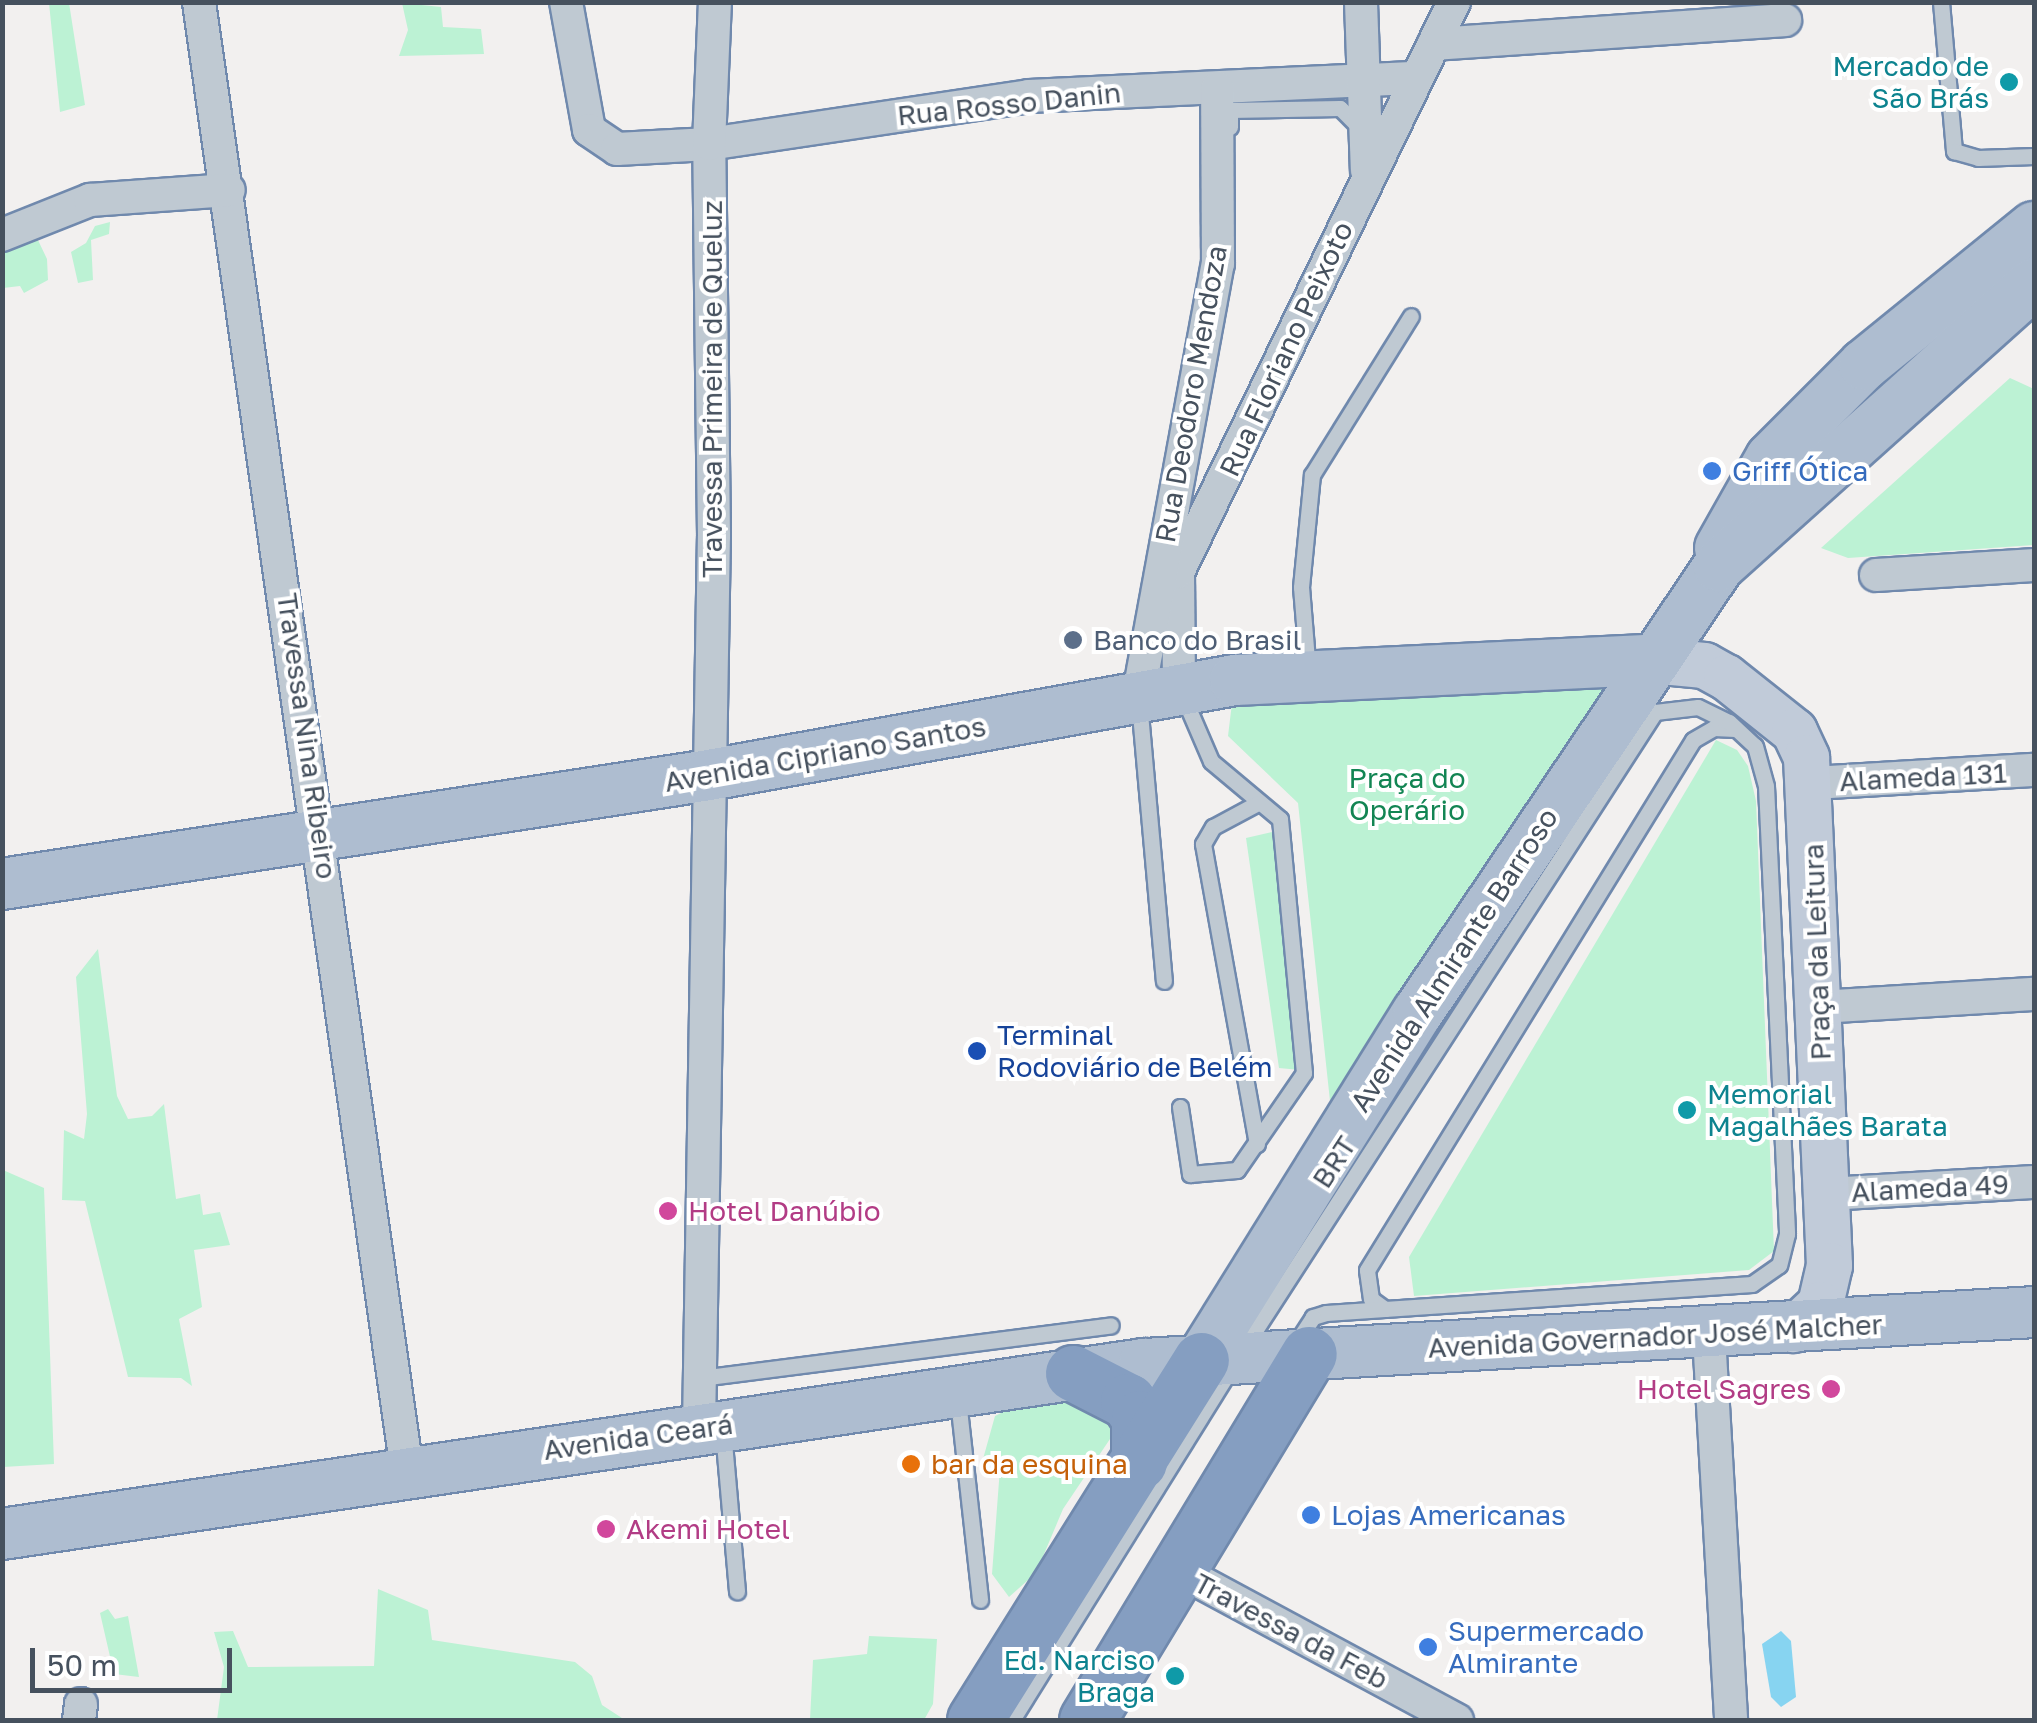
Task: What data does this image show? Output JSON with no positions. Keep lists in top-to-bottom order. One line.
{"streets":{"highway":["Avenida Almirante Barroso"],"main road":["Avenida Cipriano Santos","Avenida Governador José Malcher","Avenida Ceará"],"street":["Rua Rosso Danin","Rua Floriano Peixoto","Travessa Primeira de Queluz","Rua Deodoro Mendoza","Travessa Nina Ribeiro","Alameda 131","Praça da Leitura","Alameda 49","Travessa da Feb"],"lane":["BRT"]},"crossings":[["Rua Rosso Danin","Rua Floriano Peixoto"],["Rua Rosso Danin","Travessa Primeira de Queluz"],["Rua Rosso Danin","Rua Deodoro Mendoza"],["Rua Floriano Peixoto","Rua Deodoro Mendoza"],["Rua Floriano Peixoto","Avenida Cipriano Santos"],["Travessa Primeira de Queluz","Avenida Cipriano Santos"],["Travessa Primeira de Queluz","Avenida Ceará"],["Rua Deodoro Mendoza","Avenida Cipriano Santos"],["Travessa Nina Ribeiro","Avenida Cipriano Santos"],["Travessa Nina Ribeiro","Avenida Ceará"],["Avenida Cipriano Santos","Praça da Leitura"],["Avenida Cipriano Santos","Avenida Almirante Barroso"],["Alameda 131","Praça da Leitura"],["Praça da Leitura","Avenida Almirante Barroso"],["Praça da Leitura","Alameda 49"],["Praça da Leitura","Avenida Governador José Malcher"],["Avenida Almirante Barroso","BRT"],["Avenida Almirante Barroso","Avenida Governador José Malcher"],["Avenida Almirante Barroso","Avenida Ceará"],["Avenida Almirante Barroso","Travessa da Feb"],["BRT","Avenida Governador José Malcher"],["BRT","Avenida Ceará"],["Avenida Governador José Malcher","Avenida Ceará"]],"parks":["Praça do Operário"],"places":["Mercado de São Brás","Griff Ótica","Banco do Brasil","Terminal Rodoviário de Belém","Memorial Magalhães Barata","Hotel Danúbio","Hotel Sagres","bar da esquina","Lojas Americanas","Akemi Hotel","Supermercado Almirante","Ed. Narciso Braga"],"scale_bar":"50 m"}
